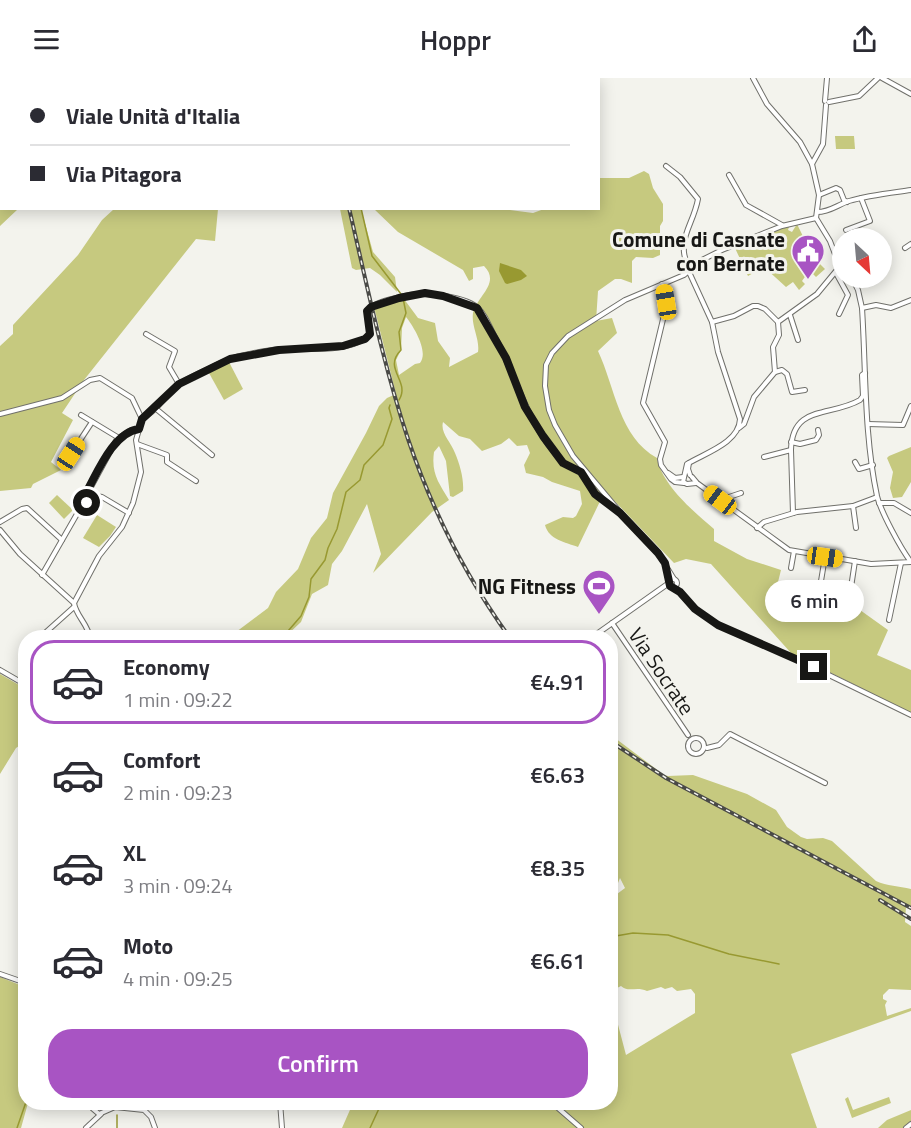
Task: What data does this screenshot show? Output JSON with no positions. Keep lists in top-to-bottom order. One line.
{"streets":{"street":["Via Socrate"]},"places":{"public building":["Comune di Casnate con Bernate"],"sports":["NG Fitness"]},"north":"bottom right","page":{"header":"Hoppr","banner":["Viale Unità d'Italia","Via Pitagora"],"bubble":"6 min","list":[{"name":"Economy","note":"1 min · 09:22","value":"€4.91"},{"name":"Comfort","note":"2 min · 09:23","value":"€6.63"},{"name":"XL","note":"3 min · 09:24","value":"€8.35"},{"name":"Moto","note":"4 min · 09:25","value":"€6.61"}],"buttons":"Confirm"}}
